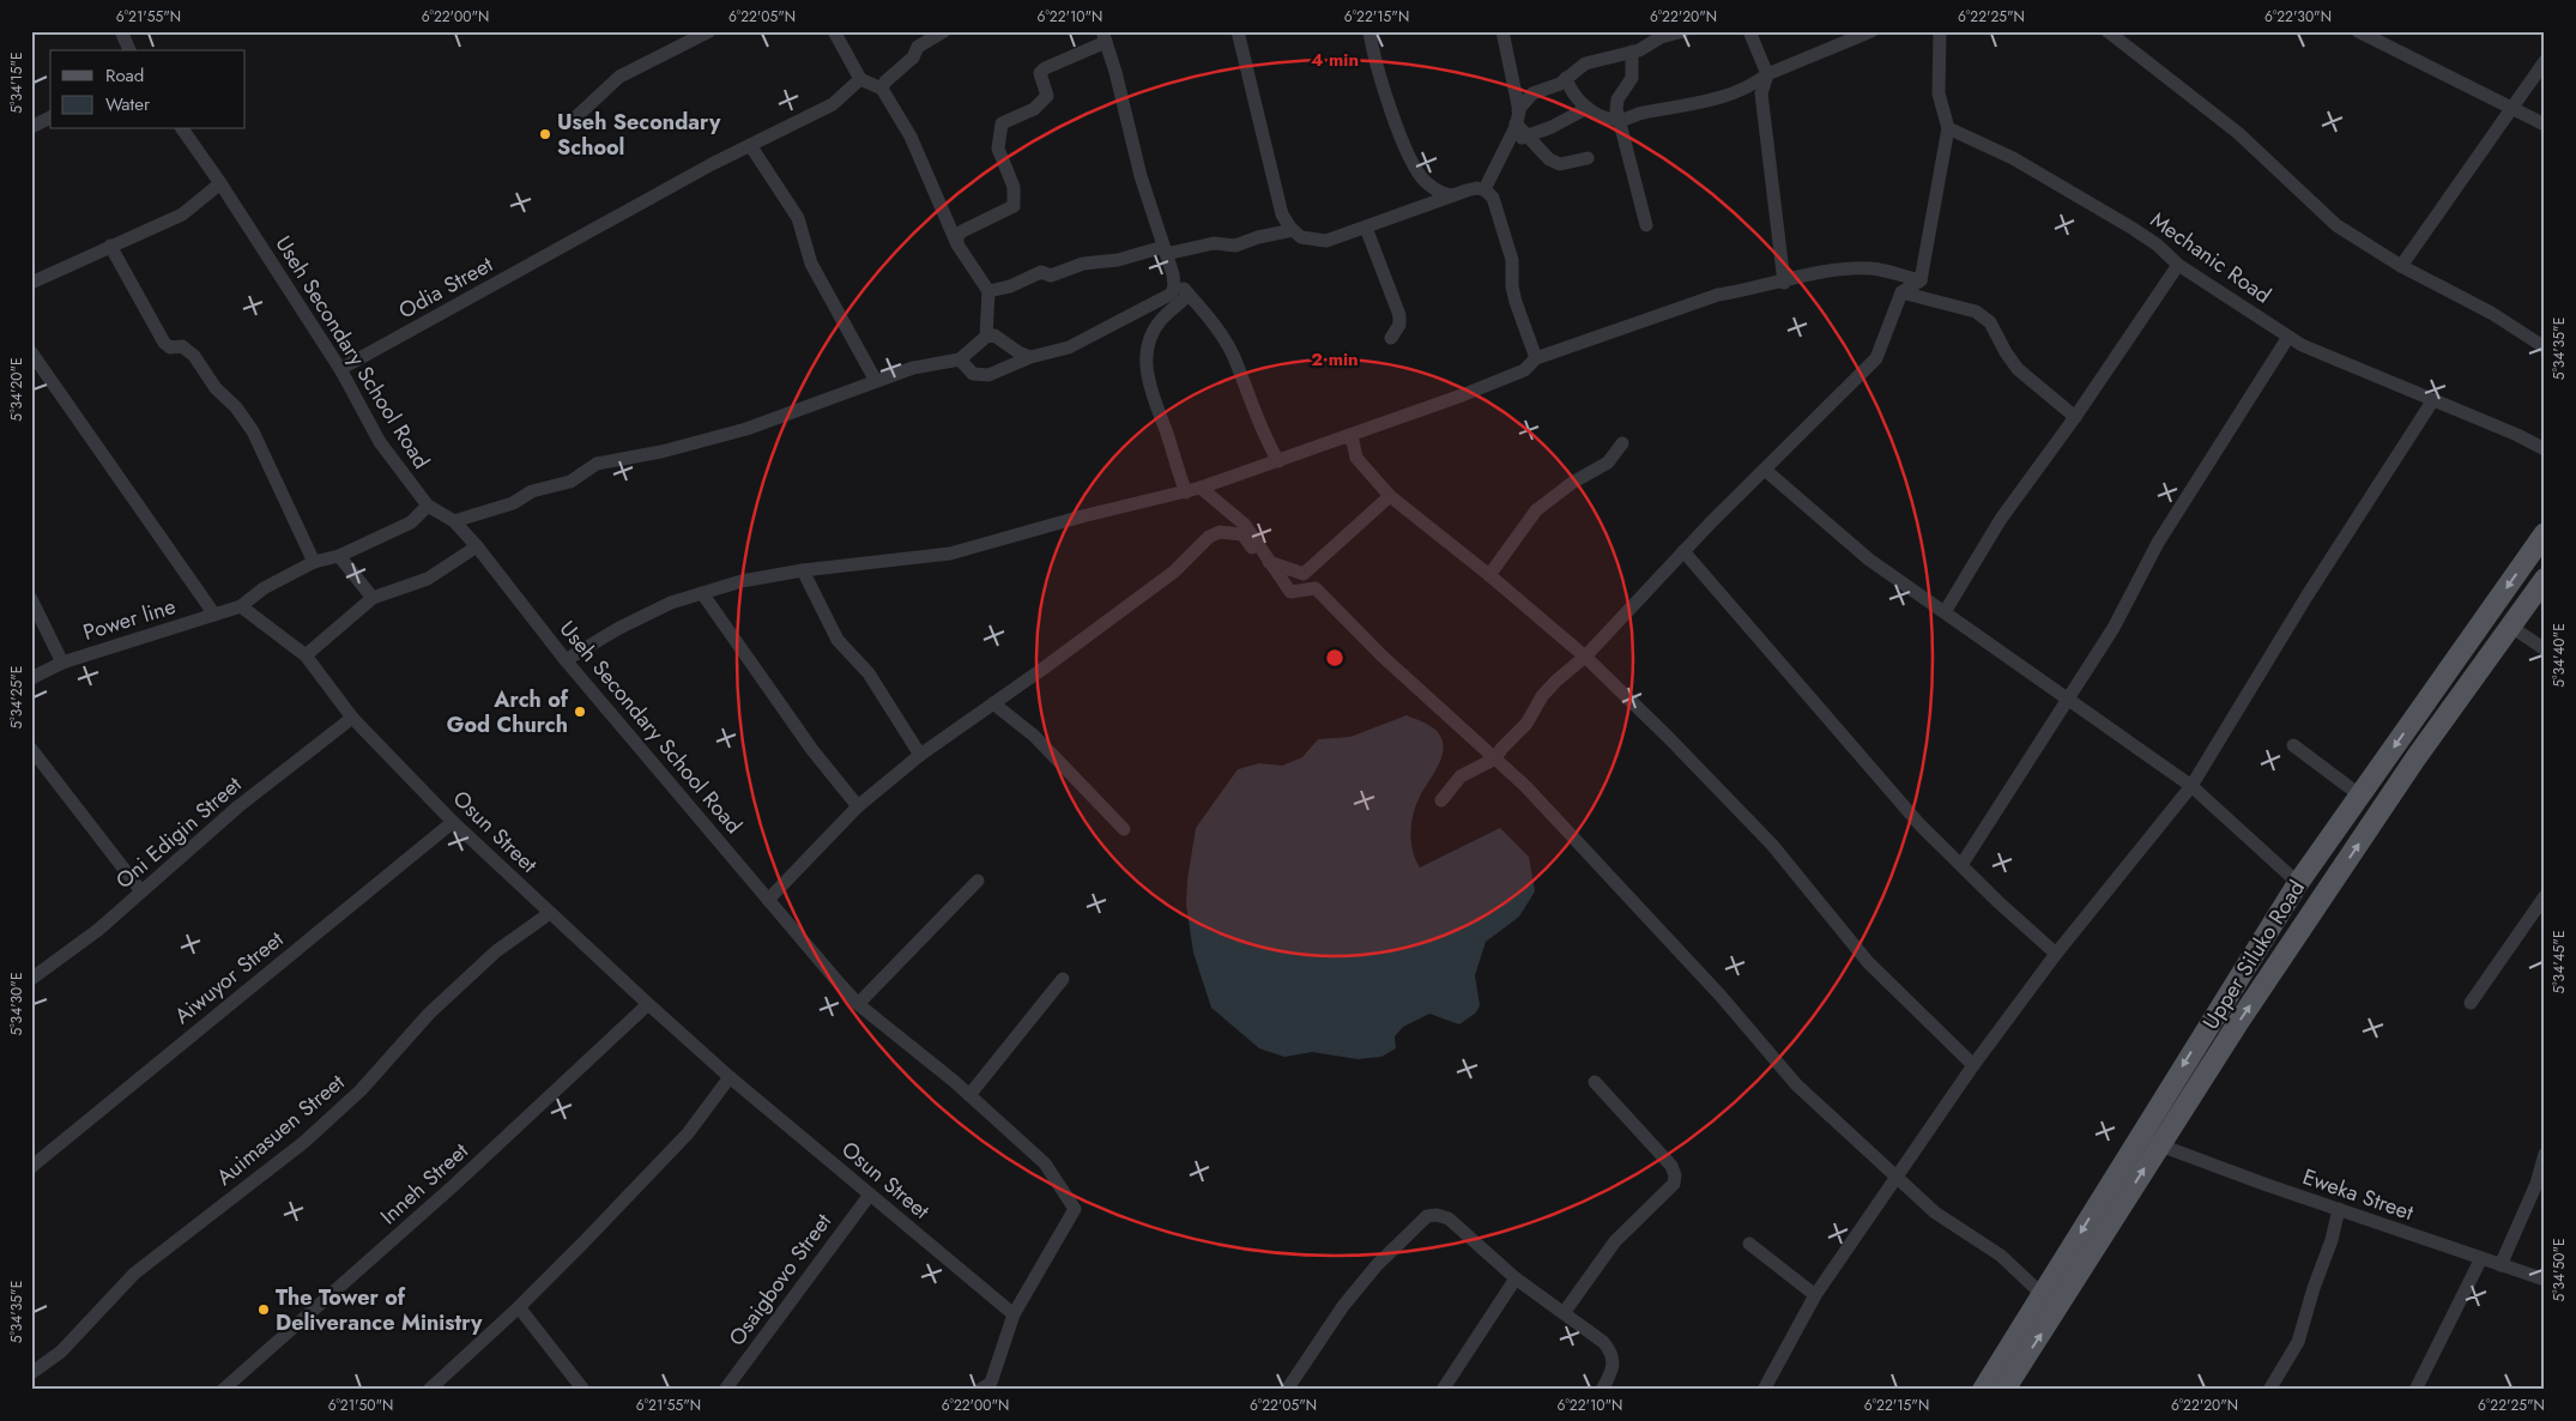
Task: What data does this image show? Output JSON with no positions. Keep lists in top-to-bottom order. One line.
{"streets":{"main road":["Upper Siluko Road"],"street":["Mechanic Road","Odia Street","Useh Secondary School Road","Power line","Osun Street","Oni Edigin Street","Aiwuyor Street","Auimasuen Street","Inneh Street","Eweka Street","Osaigbovo Street"]},"crossings":[["Odia Street","Useh Secondary School Road"],["Useh Secondary School Road","Osun Street"],["Power line","Osun Street"],["Osun Street","Oni Edigin Street"],["Osun Street","Aiwuyor Street"],["Osun Street","Auimasuen Street"],["Osun Street","Inneh Street"],["Osun Street","Osaigbovo Street"],["Upper Siluko Road","Eweka Street"]],"places":["Useh Secondary School","Arch of God Church","The Tower of Deliverance Ministry"],"legend":["Road","Water"],"coordinates":["6°21'55\"N","6°22'00\"N","6°22'05\"N","6°22'10\"N","6°22'15\"N","6°22'20\"N","6°22'25\"N","6°22'30\"N","5°34'15\"E","5°34'35\"E","5°34'20\"E","5°34'40\"E","5°34'25\"E","5°34'45\"E","5°34'30\"E","5°34'50\"E","6°21'50\"N"],"rings":["4 min","2 min"]}
